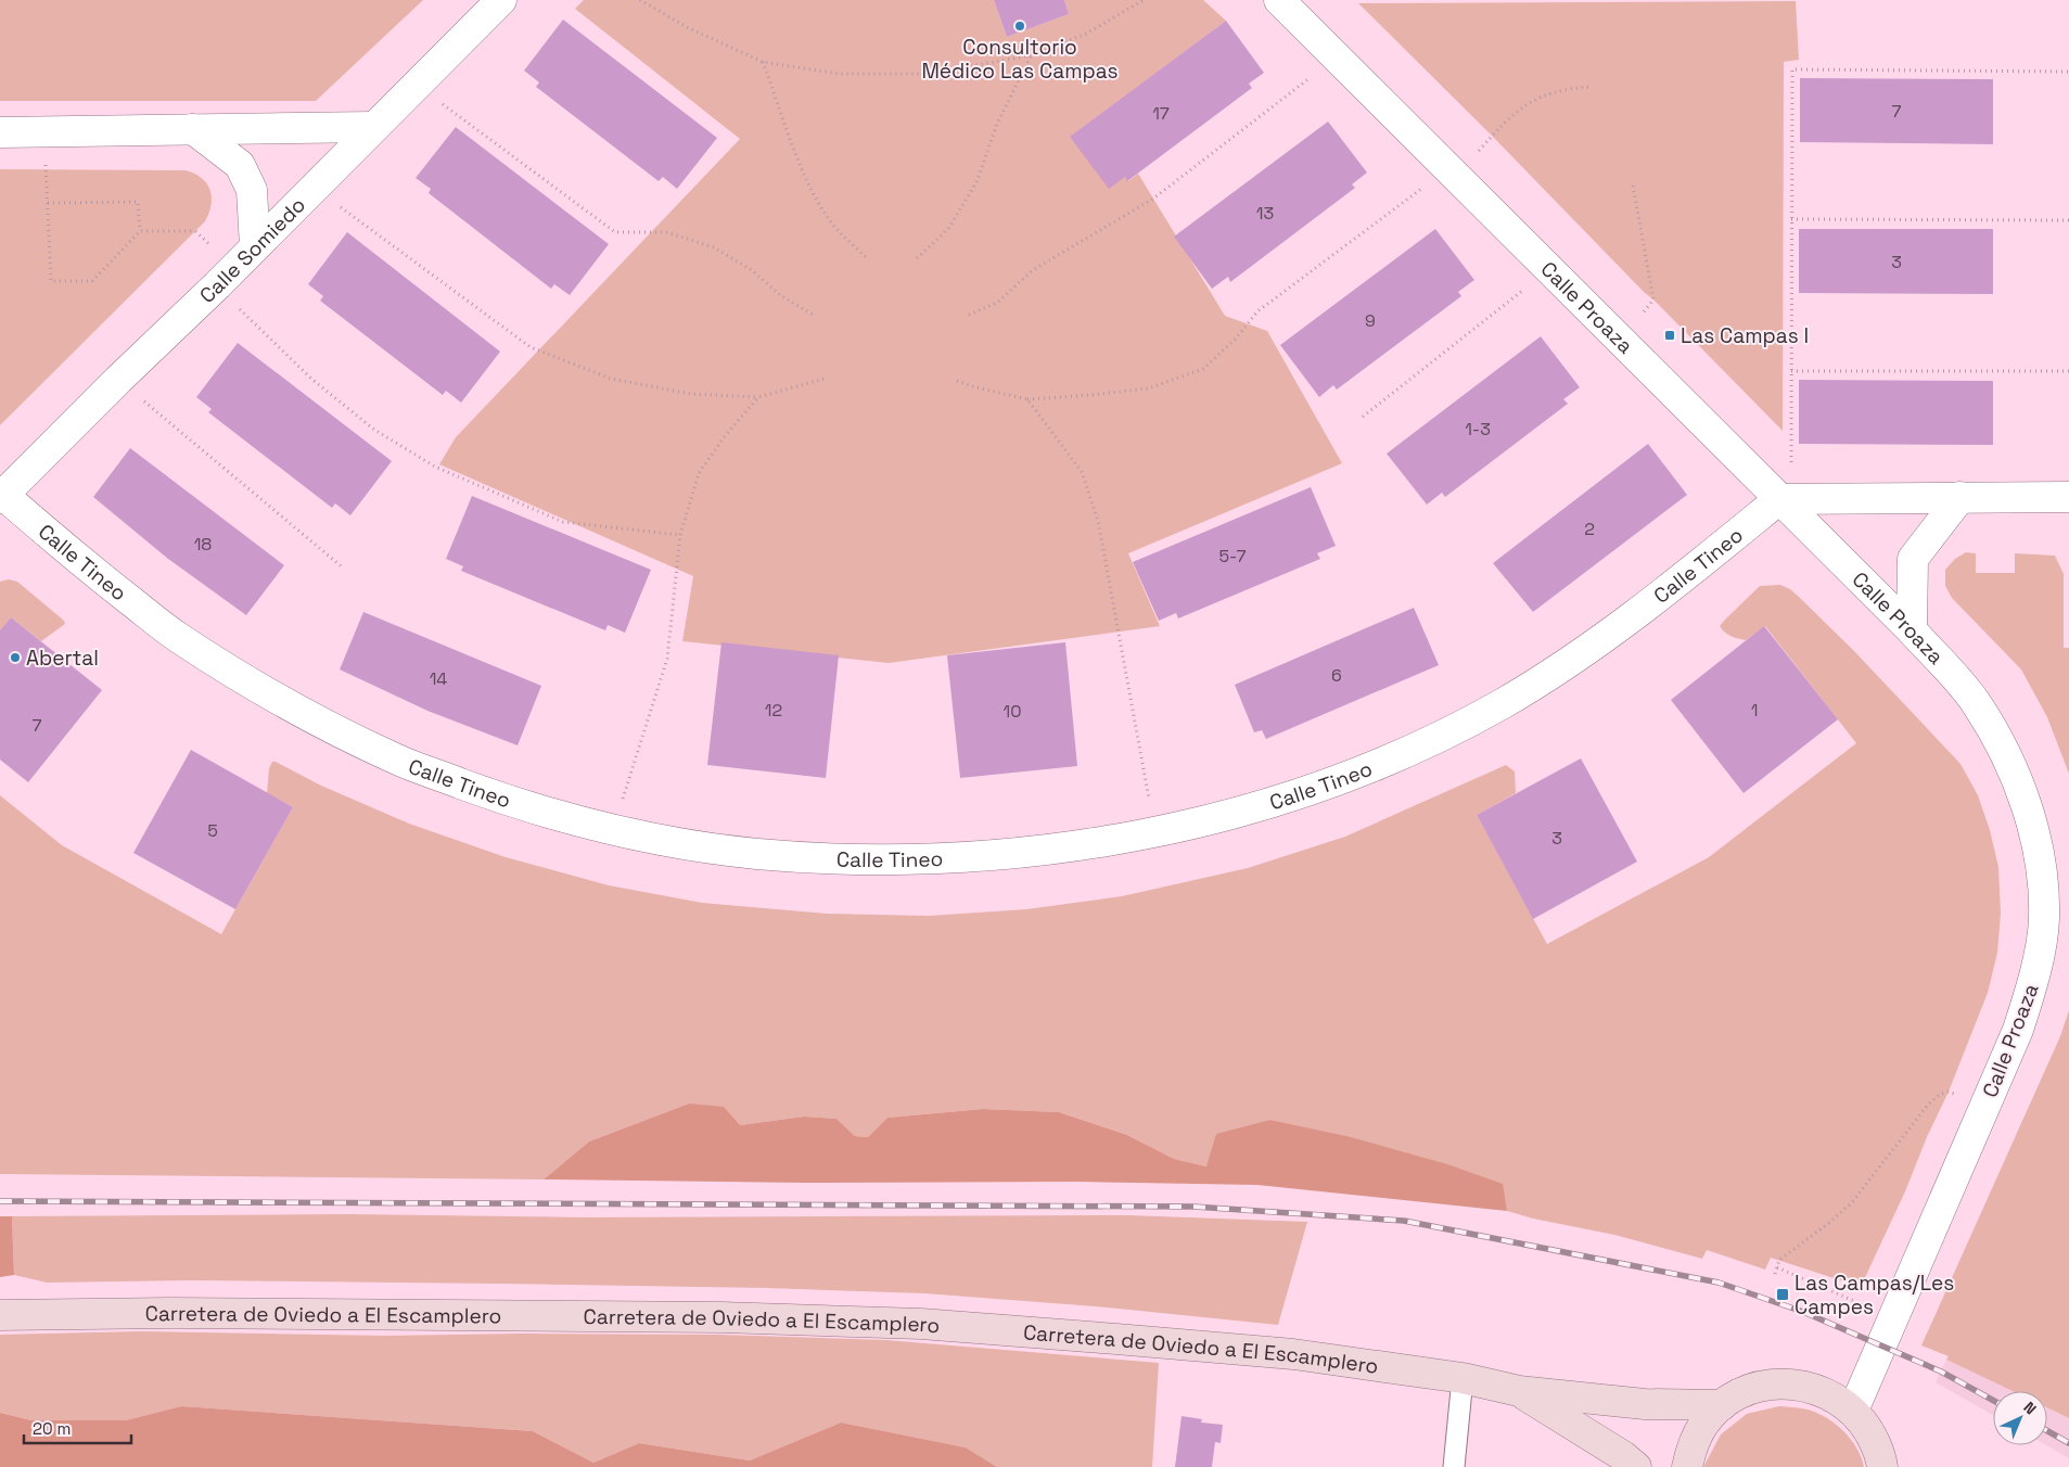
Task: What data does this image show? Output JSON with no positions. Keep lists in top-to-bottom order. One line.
{"streets":{"main road":["Carretera de Oviedo a El Escamplero"],"street":["Calle Somiedo","Calle Proaza","Calle Tineo"]},"crossings":[["Calle Somiedo","Calle Tineo"],["Calle Proaza","Calle Tineo"]],"places":{"other":["Consultorio Médico Las Campas","Abertal"],"transit":["Las Campas I","Las Campas/Les Campes"]},"house_numbers":["7","17","13","3","9","1-3","2","18","5-7","6","14","12","1","10","7","5","3"],"scale_bar":"20 m","north":"top right"}
